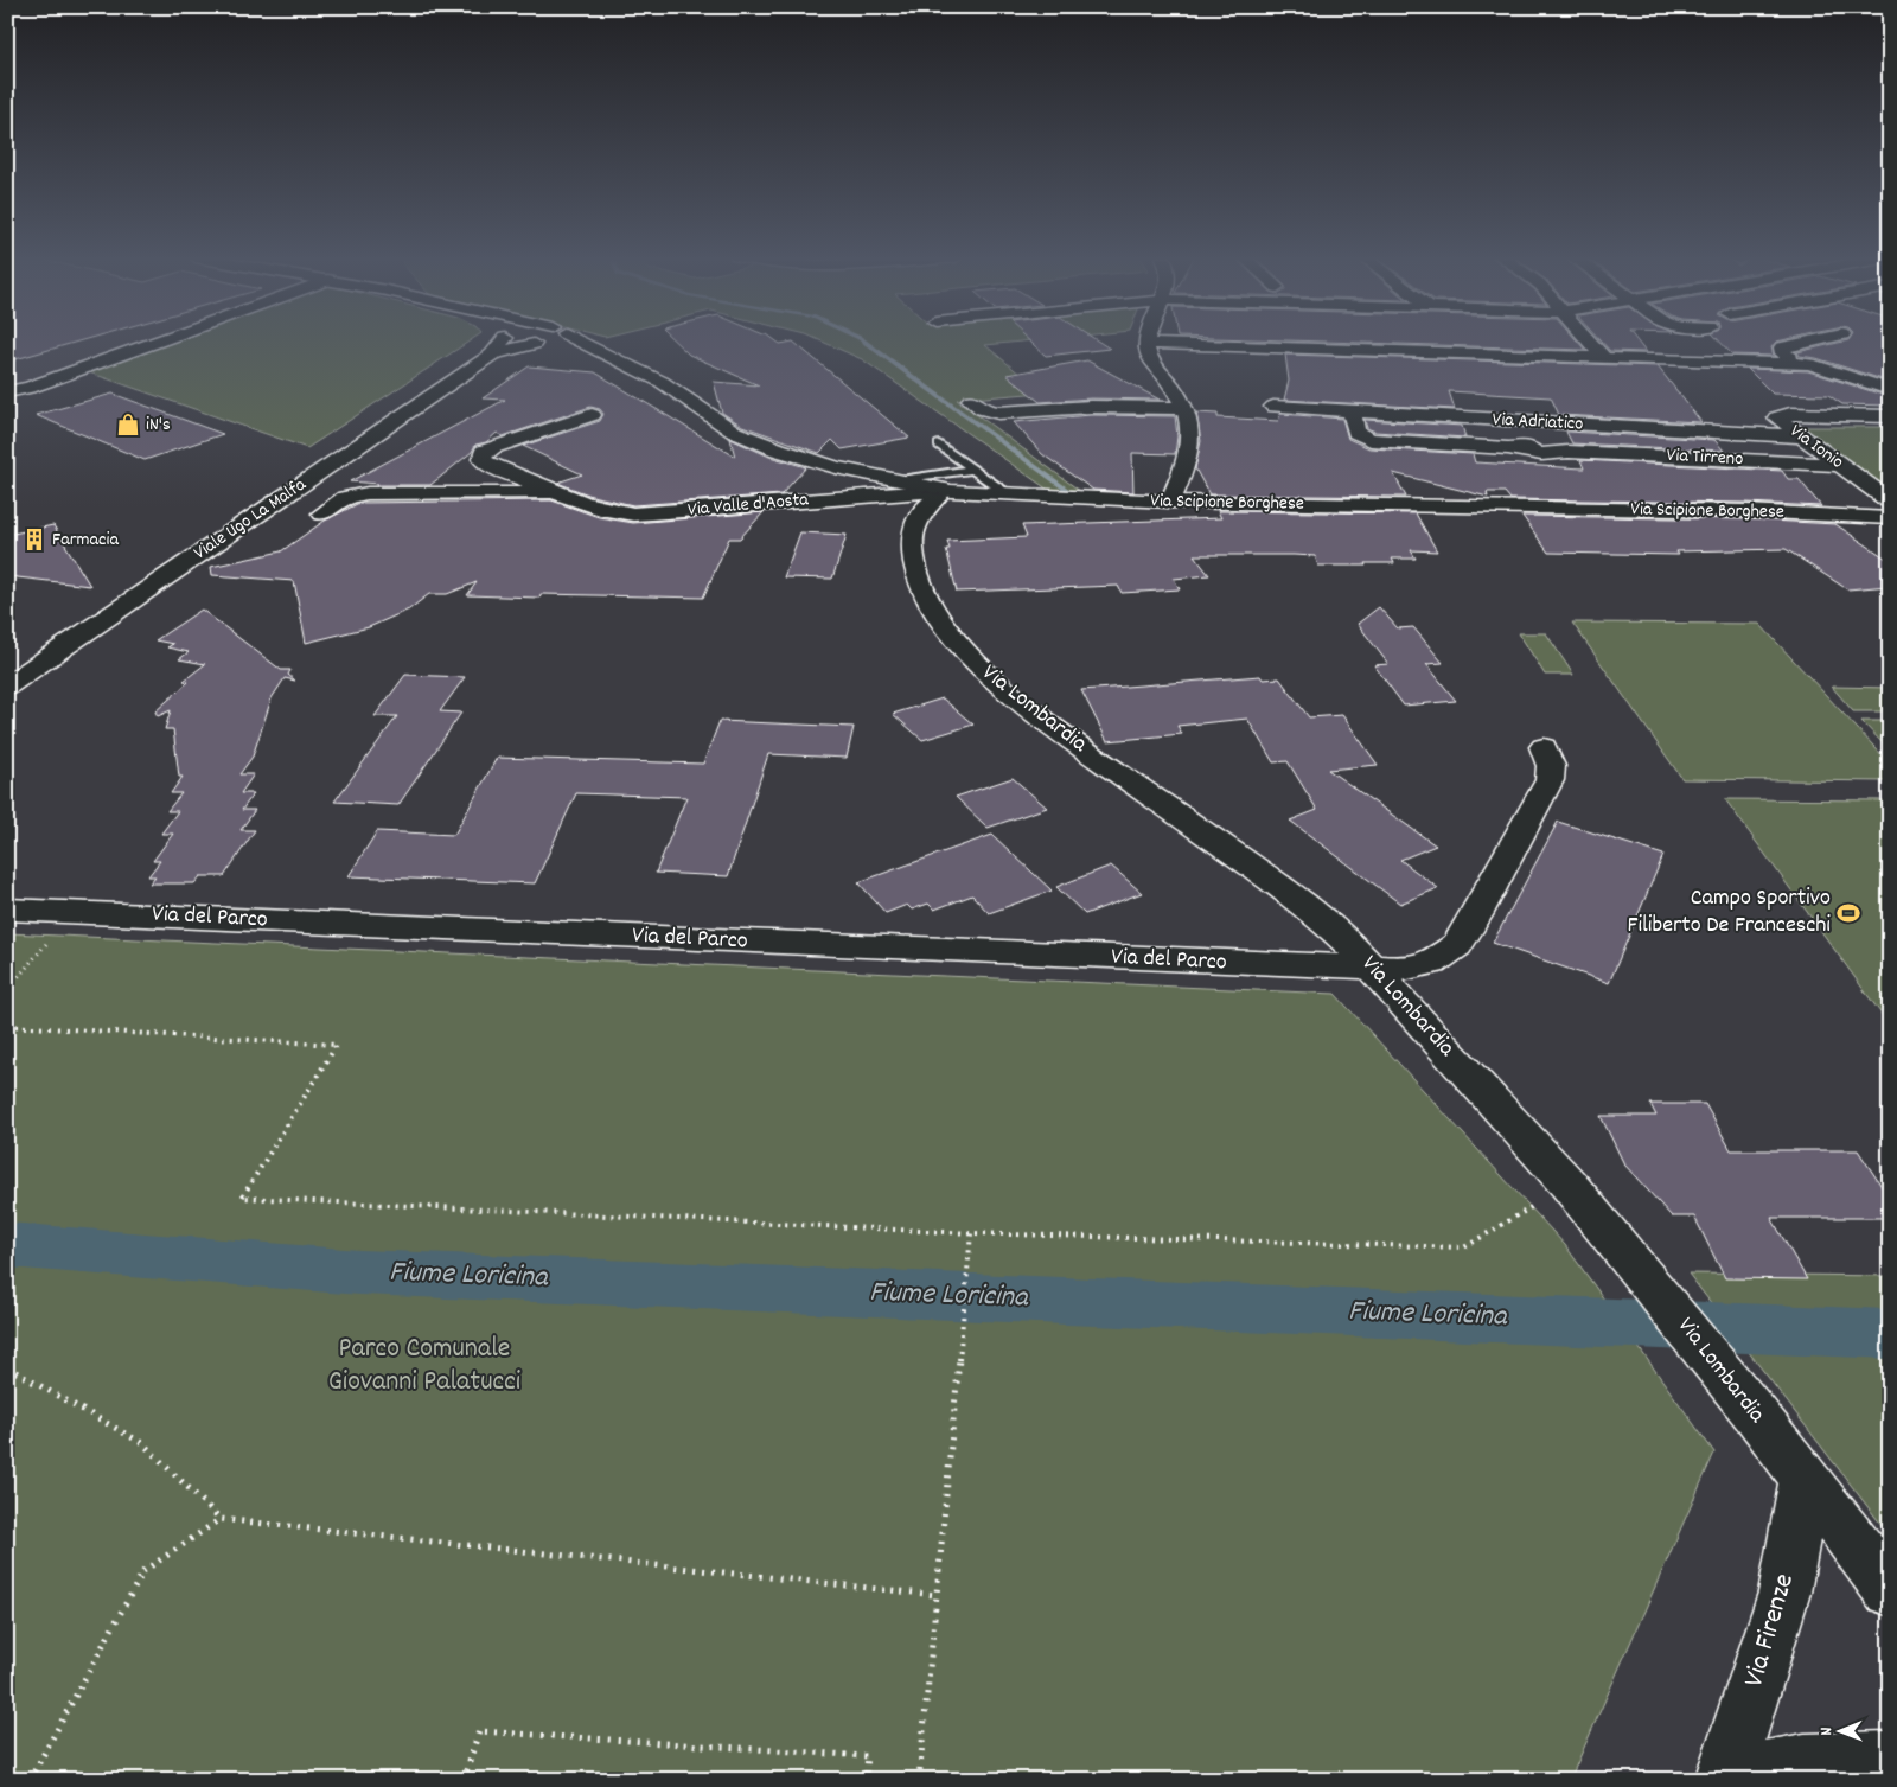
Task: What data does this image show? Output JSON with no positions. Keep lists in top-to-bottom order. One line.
{"streets":{"street":["Via Adriatico","Via Ionio","Via Tirreno","Via Scipione Borghese","Via Valle d'Aosta","Viale Ugo La Malfa","Via Lombardia","Via del Parco","Via Firenze"]},"crossings":[["Via Adriatico","Via Ionio"],["Via Adriatico","Via Tirreno"],["Via Ionio","Via Tirreno"],["Via Scipione Borghese","Via Valle d'Aosta"],["Via Scipione Borghese","Via Lombardia"],["Via Valle d'Aosta","Via Lombardia"],["Via Lombardia","Via del Parco"],["Via Lombardia","Via Firenze"]],"water":["Fiume Loricina"],"parks":["Parco Comunale Giovanni Palatucci"],"places":{"shop":["iN's"],"building":["Farmacia"],"sports":["Campo Sportivo Filiberto De Franceschi"]},"north":"left"}
